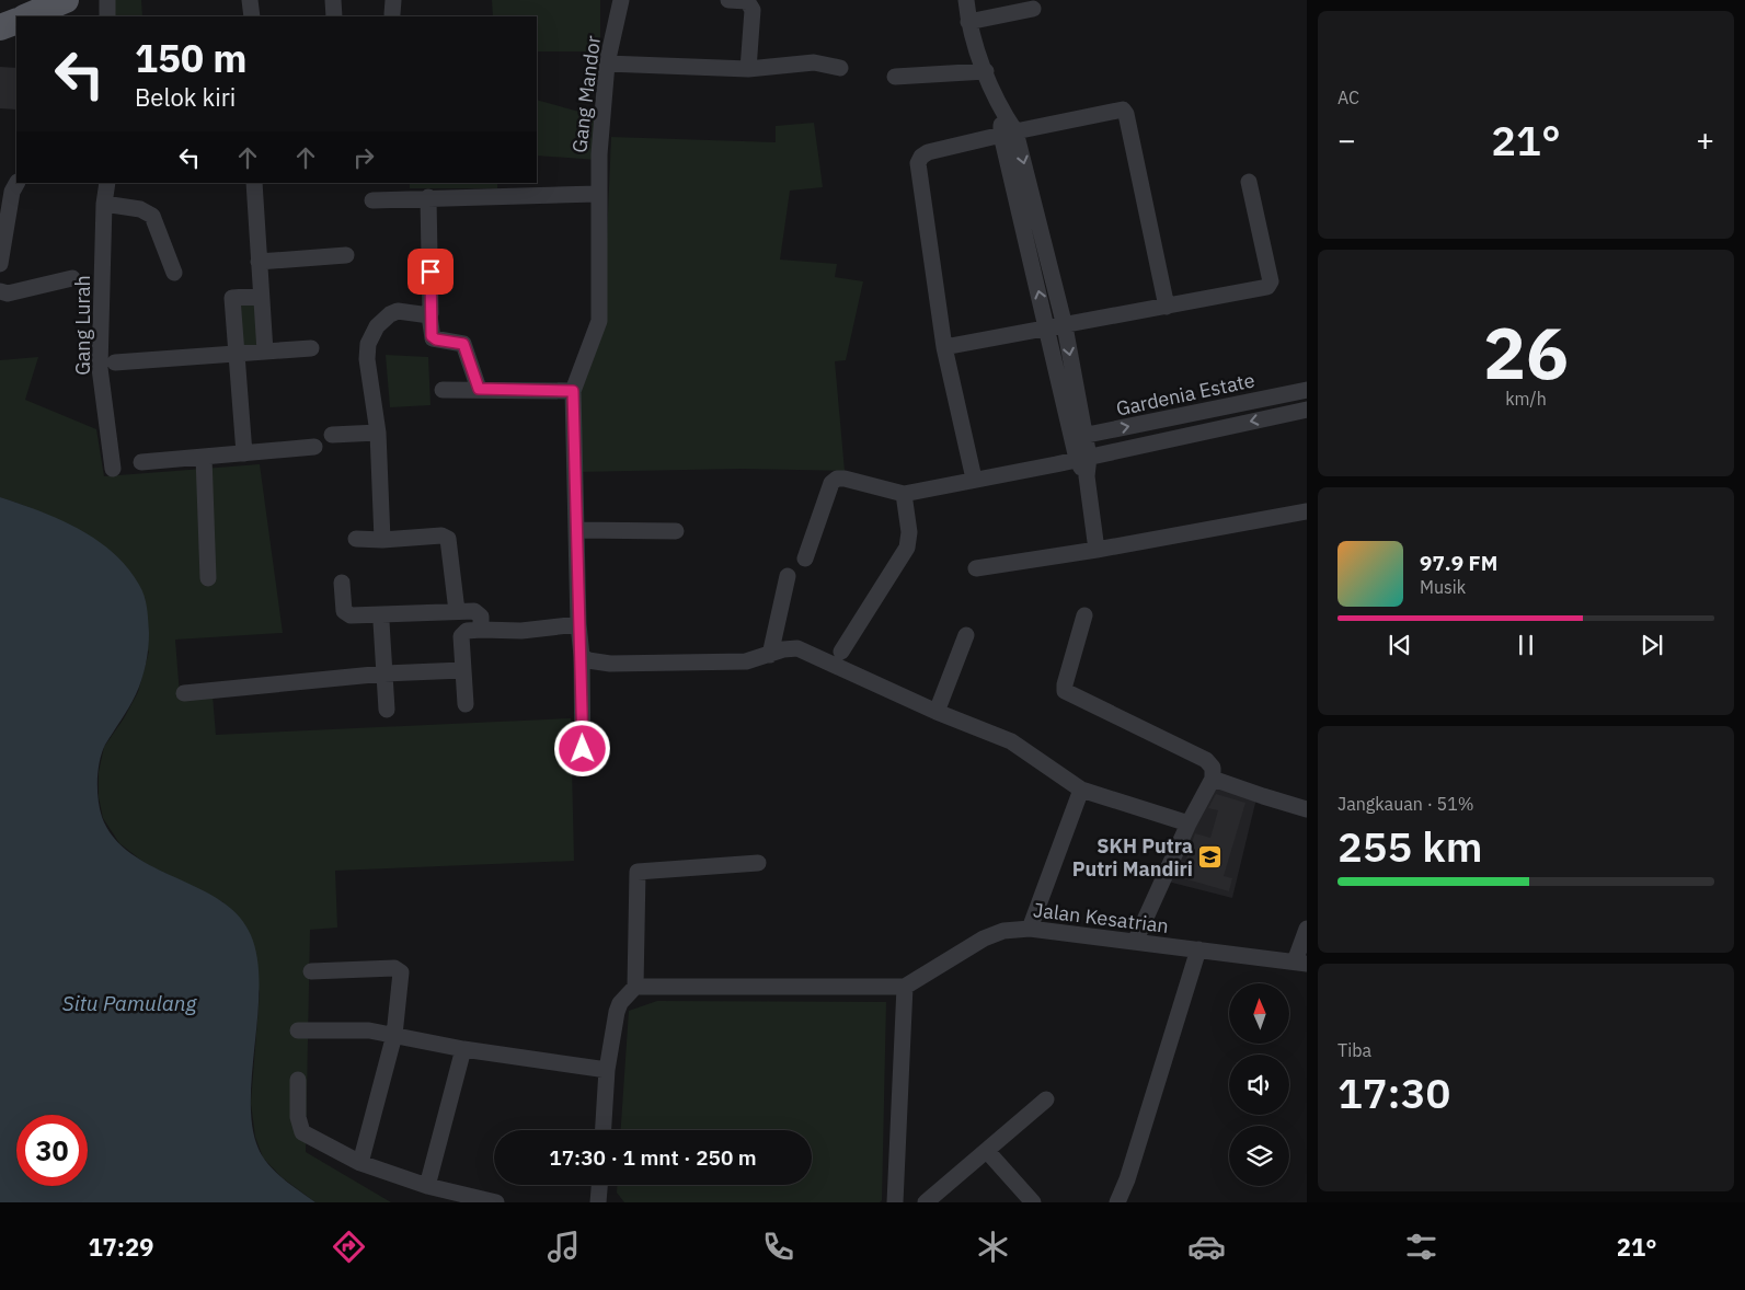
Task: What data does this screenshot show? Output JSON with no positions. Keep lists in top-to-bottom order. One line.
{"streets":{"street":["Gang Mandor","Gang Lurah","Gardenia Estate","Jalan Kesatrian"]},"water":["Situ Pamulang"],"places":{"school or university":["SKH Putra Putri Mandiri"]},"north":"top","page":{"tile":["AC",["26","km/h"],["Jangkauan · 51%","255 km"],["Tiba","17:30"]],"turn":["150 m","Belok kiri"],"heat":["−","21°","+"],"song":["97.9 FM","Musik"],"limit":"30","trip":"17:30 · 1 mnt · 250 m","tabs":["17:29","21°"]}}
